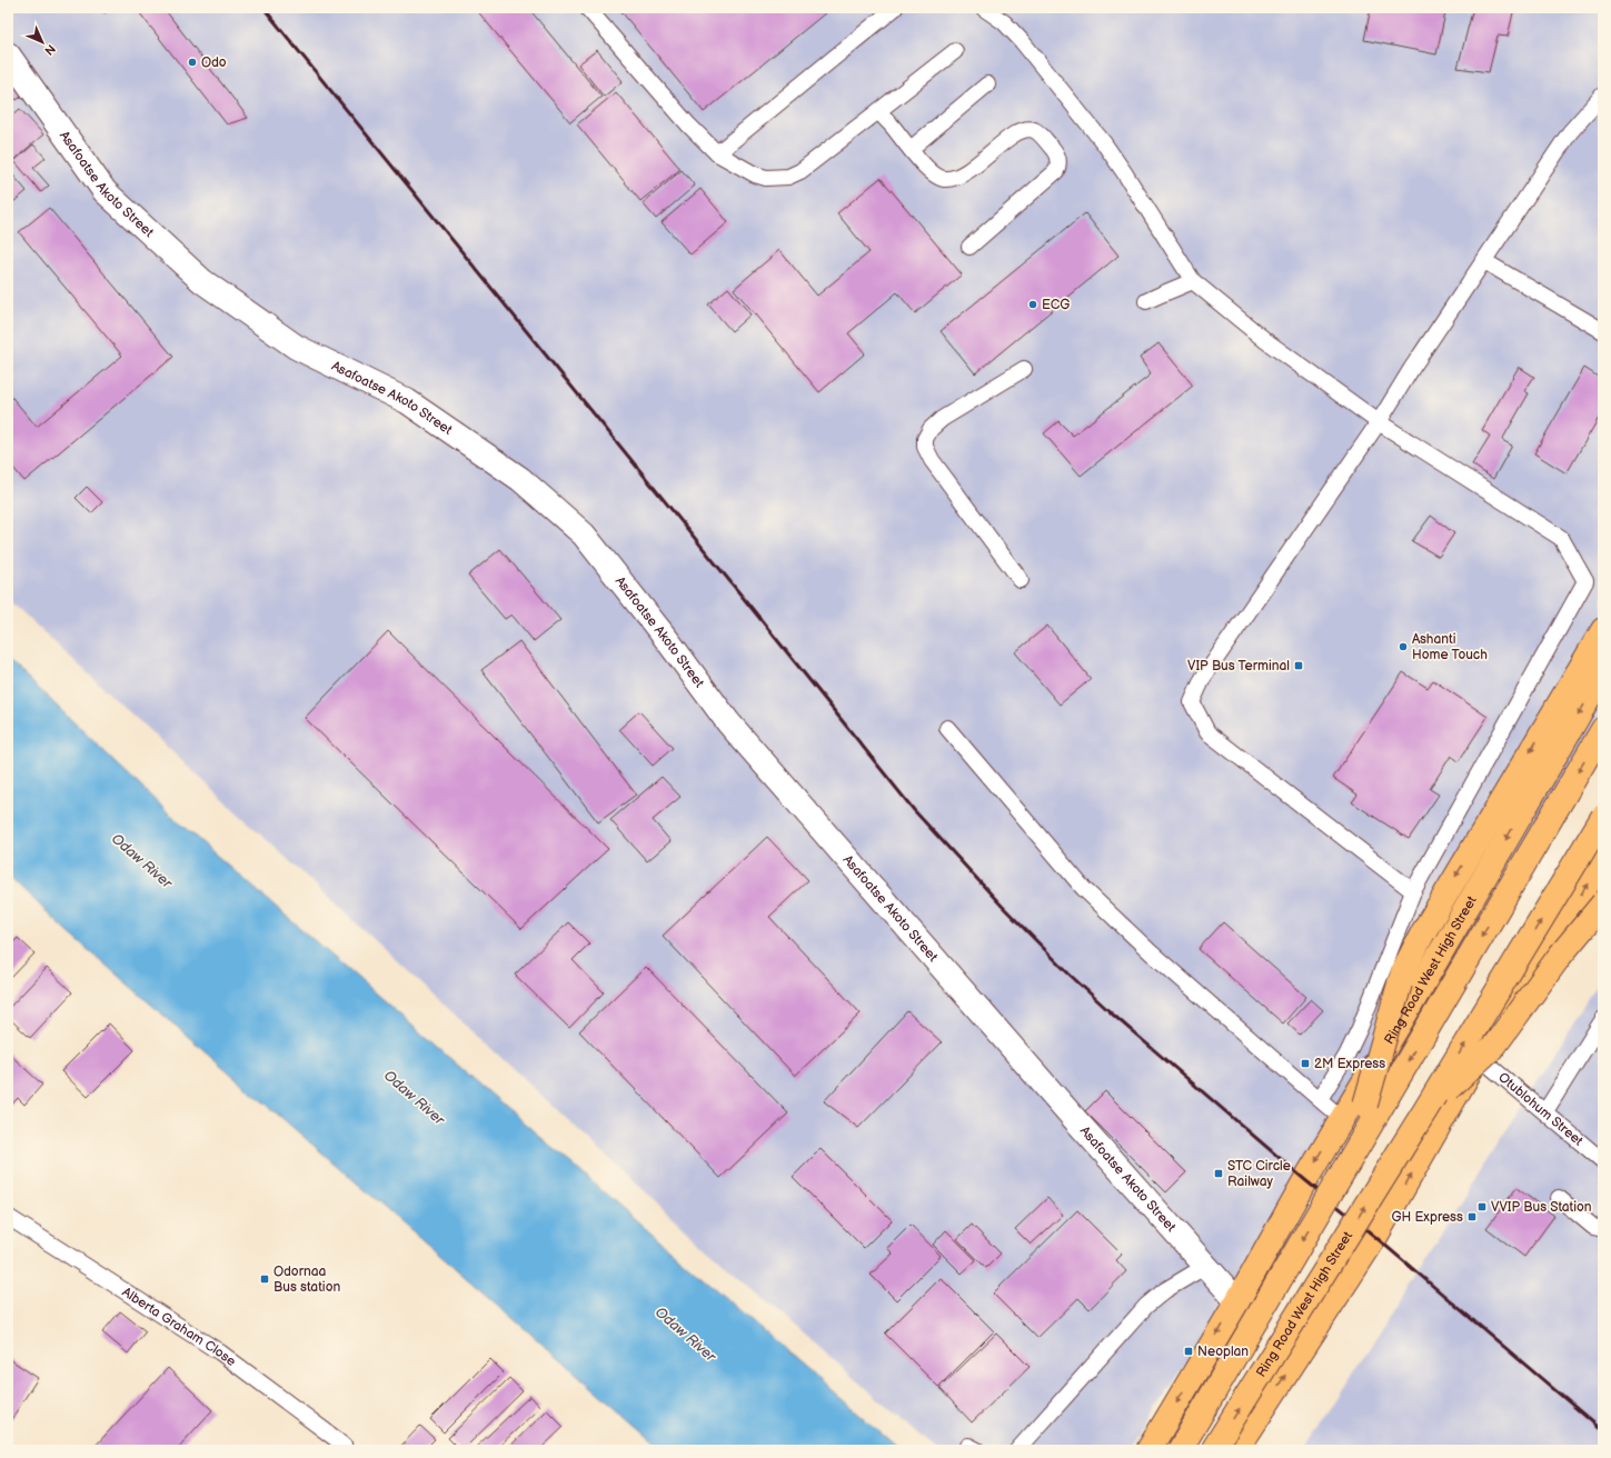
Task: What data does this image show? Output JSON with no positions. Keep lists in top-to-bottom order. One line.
{"streets":{"main road":["Ring Road West High Street"],"street":["Asafoatse Akoto Street"],"lane":["Otublohum Street","Alberta Graham Close"]},"crossings":[["Asafoatse Akoto Street","Ring Road West High Street"],["Ring Road West High Street","Otublohum Street"]],"water":["Odaw River"],"places":{"other":["Odo","ECG","Ashanti Home Touch"],"transit":["VIP Bus Terminal","2M Express","STC Circle Railway","VVIP Bus Station","GH Express","Odornaa Bus station","Neoplan"]},"north":"bottom right"}
